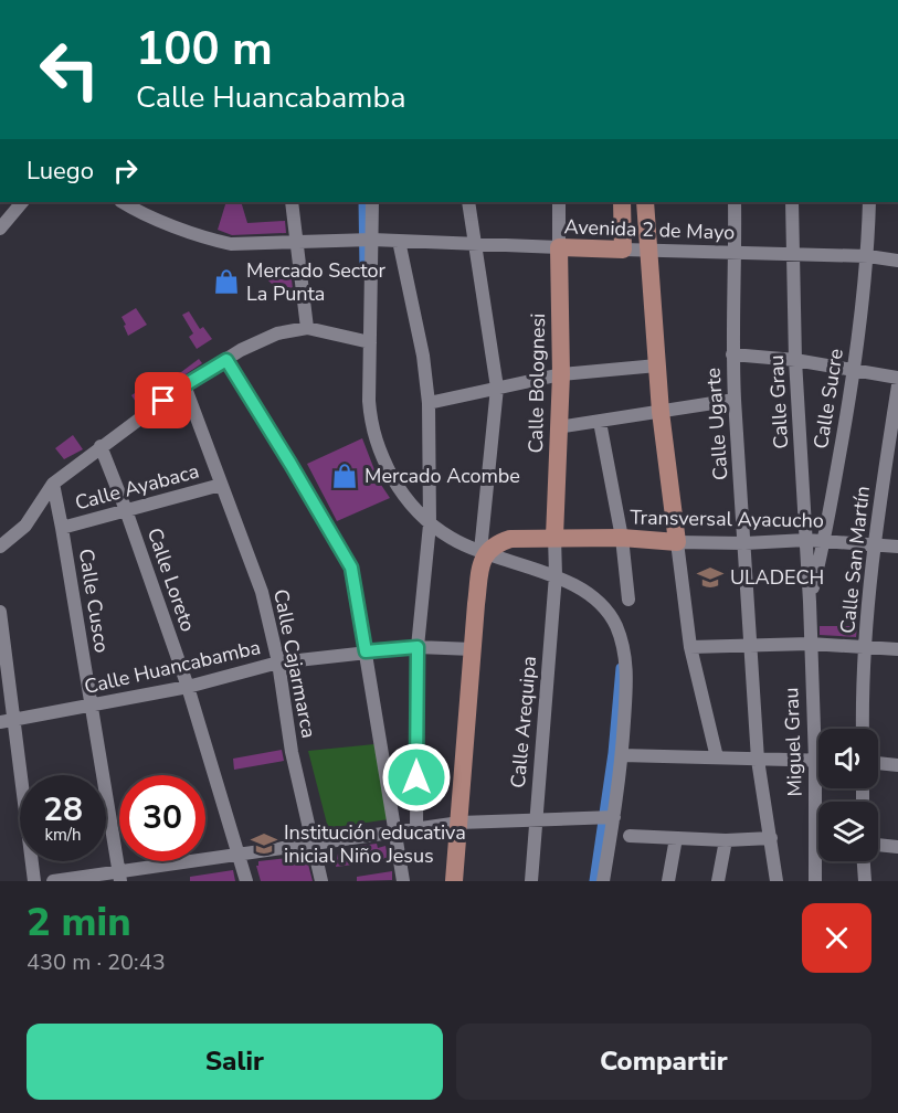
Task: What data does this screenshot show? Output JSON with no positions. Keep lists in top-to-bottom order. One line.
{"streets":{"main road":["Avenida 2 de Mayo","Calle Bolognesi","Transversal Ayacucho"],"street":["Calle Sucre","Calle Grau","Calle Ugarte","Calle Ayabaca","Calle San Martín","Calle Loreto","Calle Cusco","Calle Cajarmarca","Calle Huancabamba","Calle Arequipa","Miguel Grau"]},"crossings":[["Avenida 2 de Mayo","Calle Bolognesi"],["Avenida 2 de Mayo","Calle Sucre"],["Avenida 2 de Mayo","Calle Grau"],["Avenida 2 de Mayo","Calle Ugarte"],["Calle Bolognesi","Transversal Ayacucho"],["Calle Bolognesi","Calle Arequipa"],["Calle Sucre","Calle Grau"],["Calle Sucre","Transversal Ayacucho"],["Calle Sucre","Miguel Grau"],["Calle Grau","Transversal Ayacucho"],["Calle Grau","Miguel Grau"],["Calle Ugarte","Transversal Ayacucho"],["Calle Ayabaca","Calle Loreto"],["Calle Ayabaca","Calle Cusco"],["Calle Ayabaca","Calle Cajarmarca"],["Transversal Ayacucho","Calle San Martín"],["Transversal Ayacucho","Calle Huancabamba"],["Calle Loreto","Calle Huancabamba"],["Calle Cusco","Calle Huancabamba"],["Calle Cajarmarca","Calle Huancabamba"]],"places":{"shop":["Mercado Sector La Punta","Mercado Acombe"],"school or university":["ULADECH","Institución educativa inicial Niño Jesus"]},"page":{"turn":["100 m","Calle Huancabamba"],"then":"Luego","speed":"28 km/h","limit":"30","heading":["2 min","430 m · 20:43"],"buttons":["Salir","Compartir"]}}
